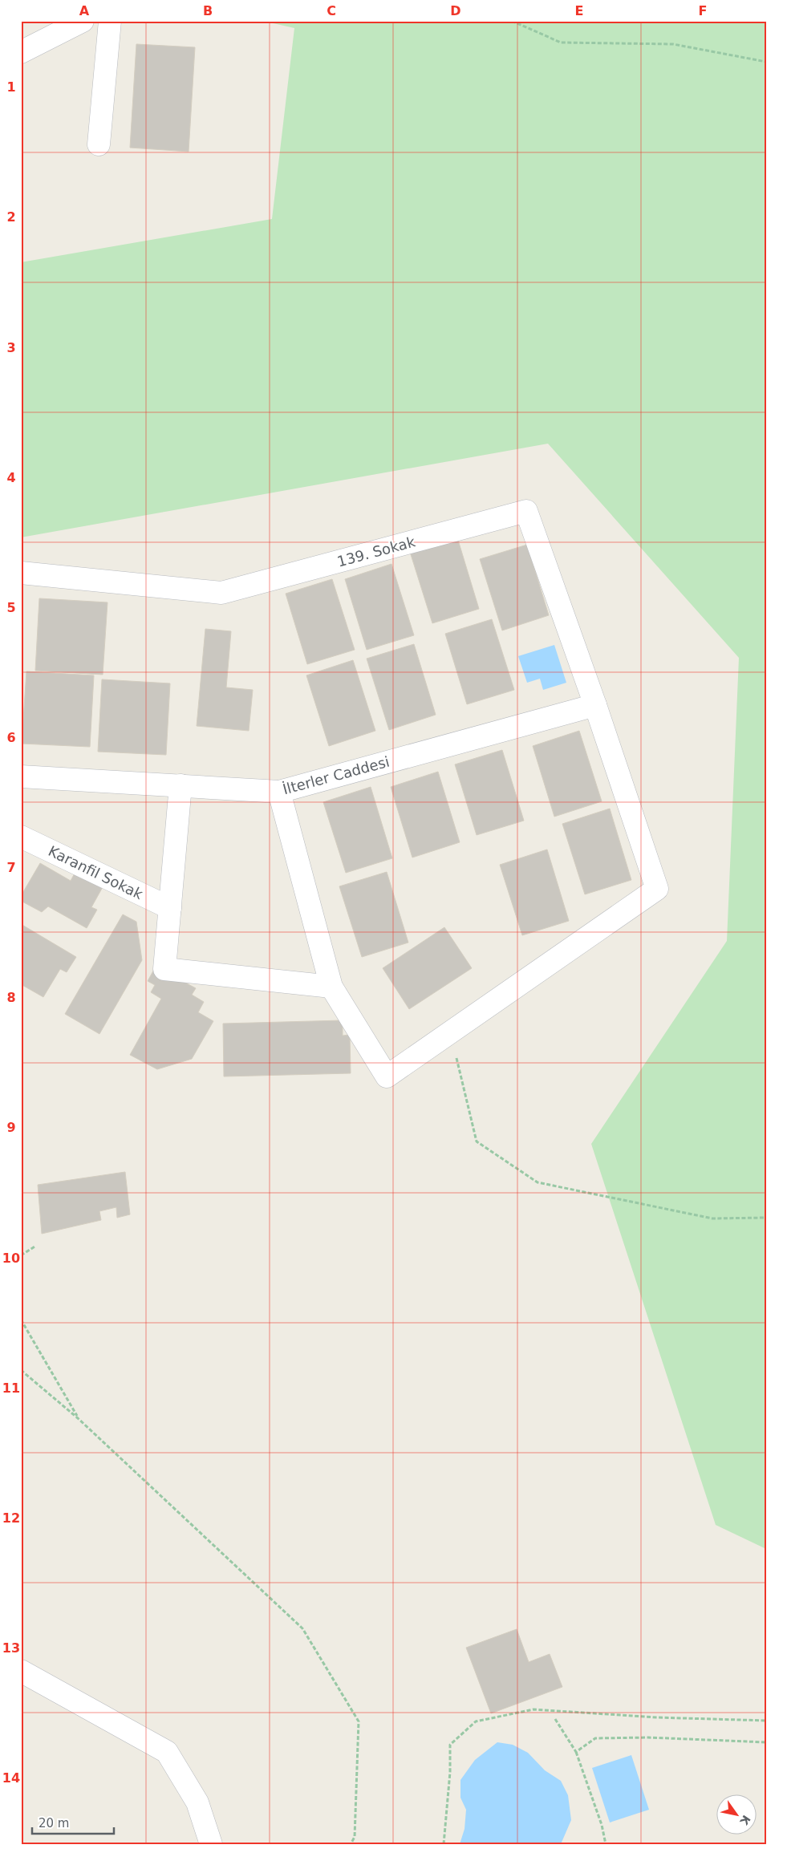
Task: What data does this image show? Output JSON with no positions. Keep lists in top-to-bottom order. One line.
{"streets":{"street":["139. Sokak","İlterler Caddesi","Karanfil Sokak"]},"crossings":[["139. Sokak","İlterler Caddesi"]],"scale_bar":"20 m","north":"bottom right","grid":{"columns":["A","B","C","D","E","F"],"rows":["1","2","3","4","5","6","7","8","9","10","11","12","13","14"]}}
